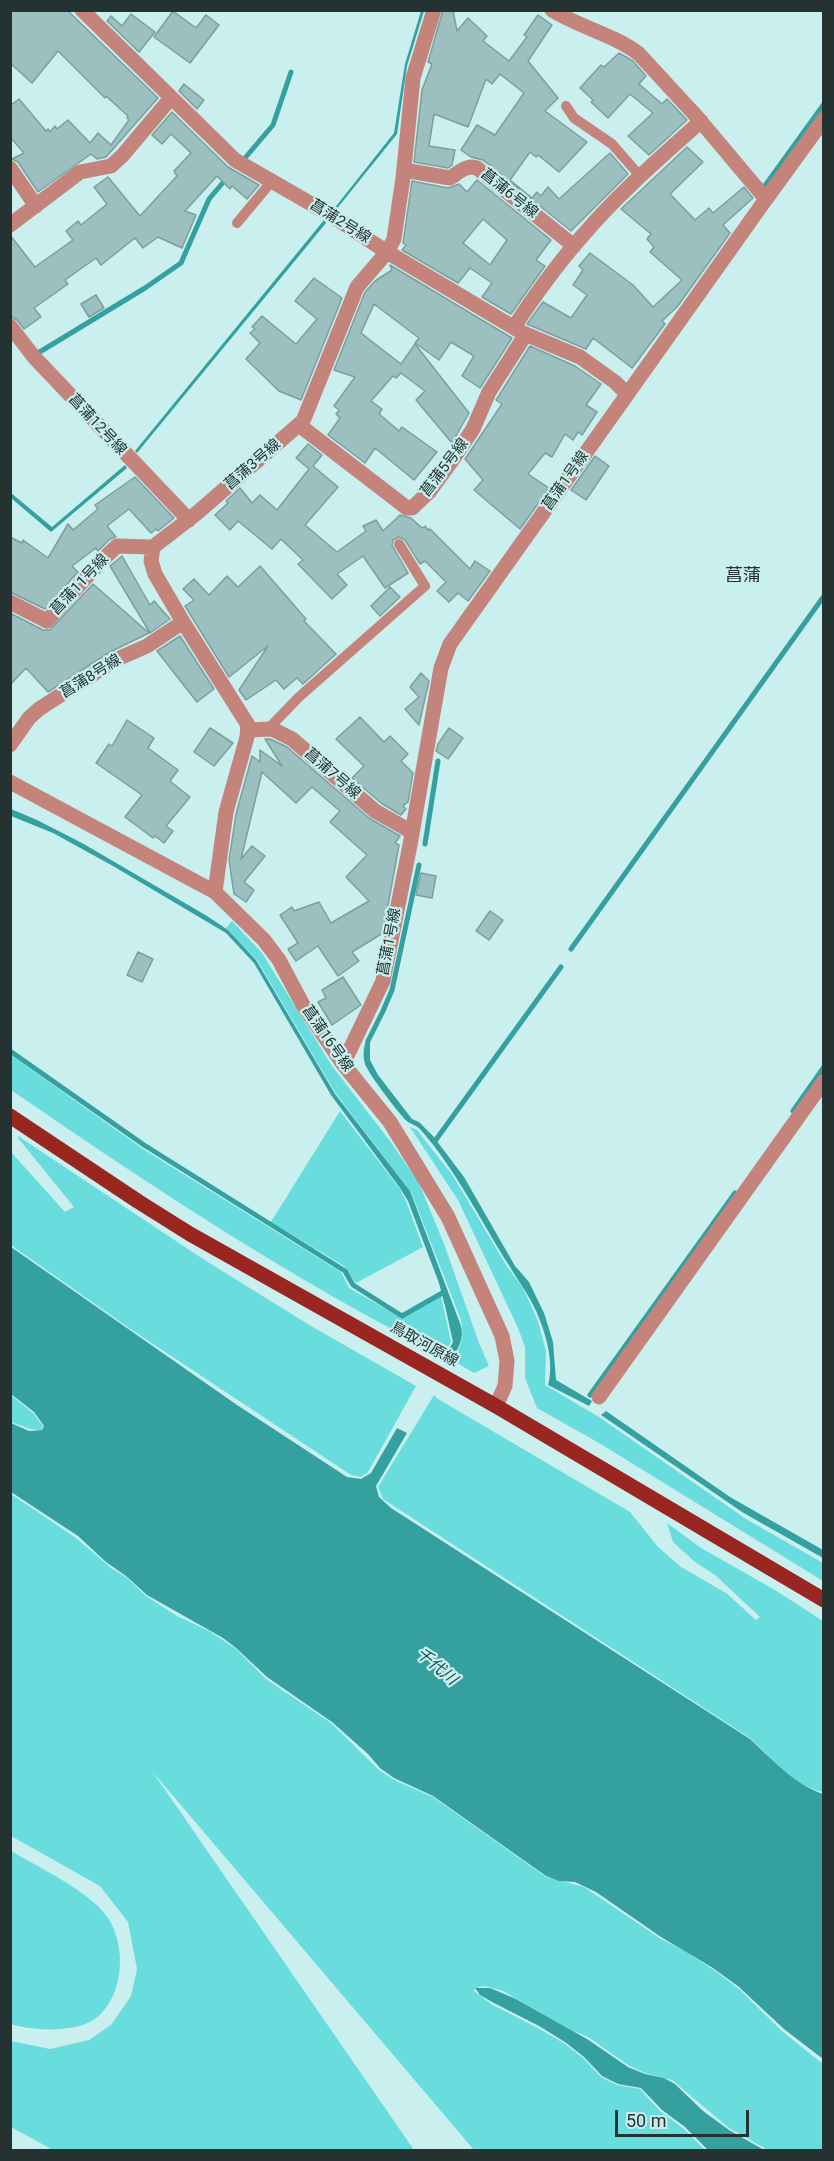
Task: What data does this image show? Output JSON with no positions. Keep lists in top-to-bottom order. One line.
{"streets":{"main road":["鳥取河原線"],"street":["菖蒲6号線","菖蒲2号線","菖蒲12号線","菖蒲3号線","菖蒲5号線","菖蒲1号線","菖蒲11号線","菖蒲8号線","菖蒲7号線","菖蒲16号線"]},"crossings":[["菖蒲6号線","菖蒲3号線"],["菖蒲6号線","菖蒲5号線"],["菖蒲2号線","菖蒲3号線"],["菖蒲2号線","菖蒲5号線"],["菖蒲2号線","菖蒲1号線"],["菖蒲12号線","菖蒲3号線"],["菖蒲3号線","菖蒲5号線"],["菖蒲3号線","菖蒲11号線"],["菖蒲1号線","菖蒲7号線"],["菖蒲1号線","菖蒲16号線"],["菖蒲16号線","鳥取河原線"]],"districts":["菖蒲"],"water":["千代川"],"scale_bar":"50 m"}
